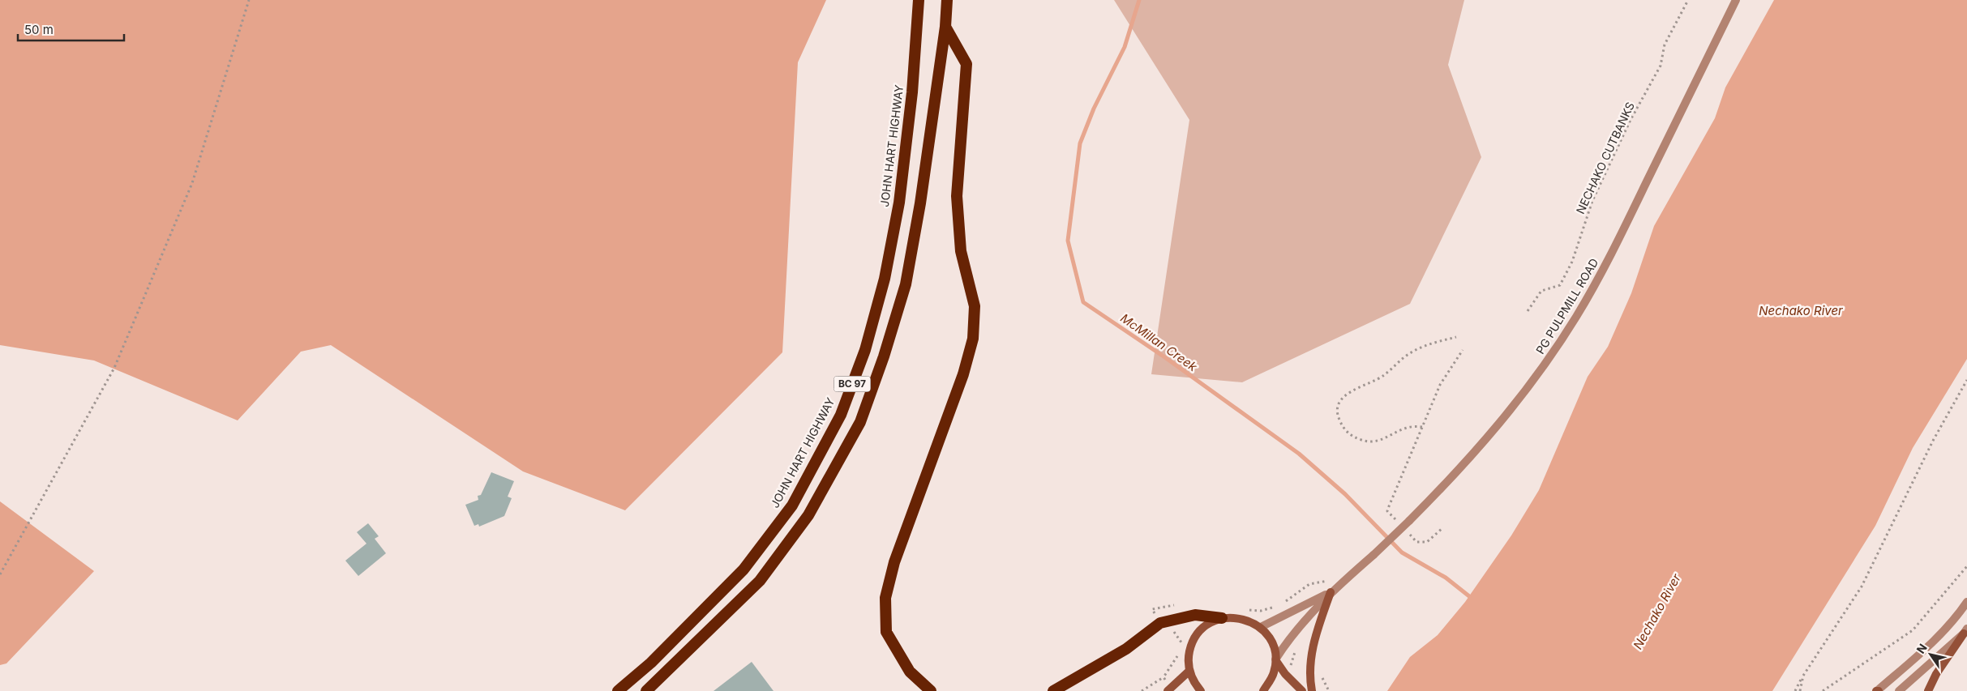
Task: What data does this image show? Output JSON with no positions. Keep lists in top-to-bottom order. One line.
{"streets":{"highway":["JOHN HART HIGHWAY","BC 97"],"street":["PG PULPMILL ROAD"],"path":["NECHAKO CUTBANKS"]},"water":["Nechako River","McMillan Creek"],"scale_bar":"50 m","north":"top left"}
